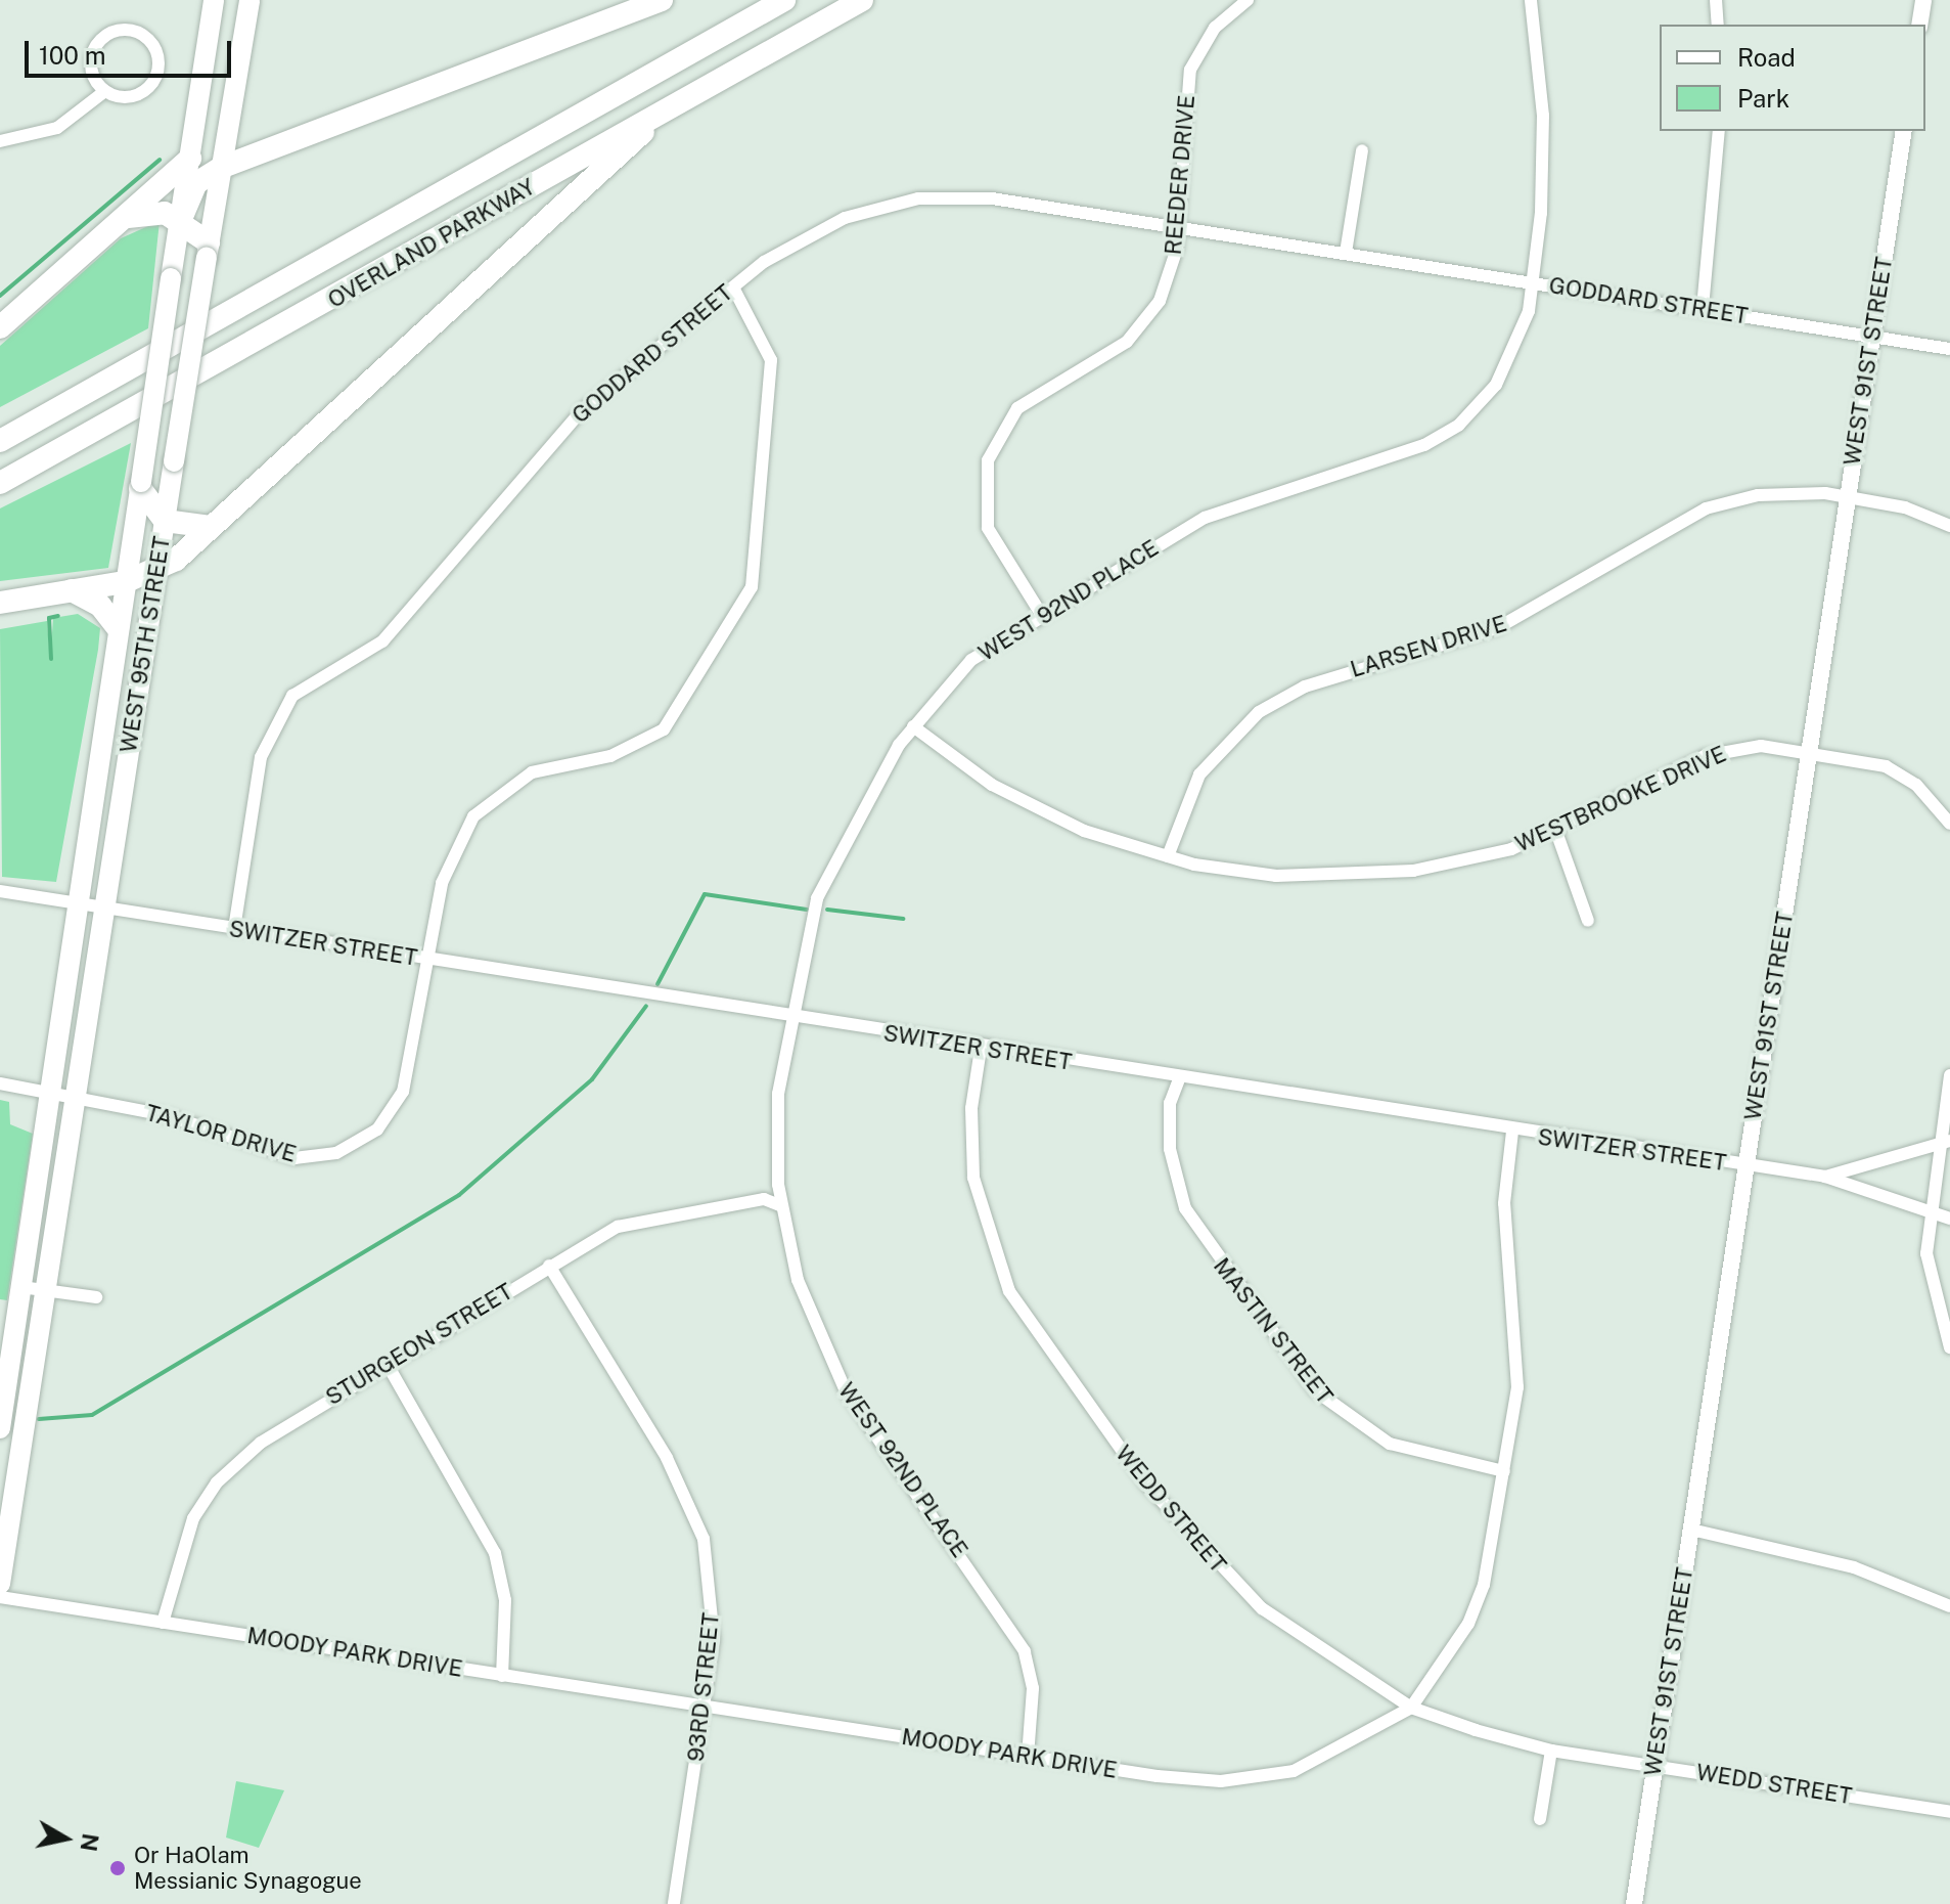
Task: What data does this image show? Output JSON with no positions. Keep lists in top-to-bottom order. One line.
{"streets":{"highway":["OVERLAND PARKWAY"],"main road":["WEST 95TH STREET"],"street":["REEDER DRIVE","GODDARD STREET","WEST 91ST STREET","WEST 92ND PLACE","LARSEN DRIVE","WESTBROOKE DRIVE","SWITZER STREET","TAYLOR DRIVE","MASTIN STREET","STURGEON STREET","WEDD STREET","MOODY PARK DRIVE","93RD STREET"]},"crossings":[["REEDER DRIVE","GODDARD STREET"],["REEDER DRIVE","WEST 92ND PLACE"],["GODDARD STREET","WEST 91ST STREET"],["GODDARD STREET","WEST 92ND PLACE"],["GODDARD STREET","SWITZER STREET"],["GODDARD STREET","TAYLOR DRIVE"],["WEST 91ST STREET","LARSEN DRIVE"],["WEST 91ST STREET","WESTBROOKE DRIVE"],["WEST 91ST STREET","SWITZER STREET"],["WEST 91ST STREET","WEDD STREET"],["WEST 92ND PLACE","WESTBROOKE DRIVE"],["WEST 92ND PLACE","SWITZER STREET"],["WEST 92ND PLACE","STURGEON STREET"],["WEST 92ND PLACE","MOODY PARK DRIVE"],["WEST 95TH STREET","SWITZER STREET"],["WEST 95TH STREET","TAYLOR DRIVE"],["LARSEN DRIVE","WESTBROOKE DRIVE"],["SWITZER STREET","TAYLOR DRIVE"],["SWITZER STREET","MASTIN STREET"],["SWITZER STREET","WEDD STREET"],["SWITZER STREET","MOODY PARK DRIVE"],["MASTIN STREET","MOODY PARK DRIVE"],["STURGEON STREET","MOODY PARK DRIVE"],["STURGEON STREET","93RD STREET"],["WEDD STREET","MOODY PARK DRIVE"],["MOODY PARK DRIVE","93RD STREET"]],"places":["Or HaOlam Messianic Synagogue"],"legend":["Road","Park"],"scale_bar":"100 m","north":"right"}
